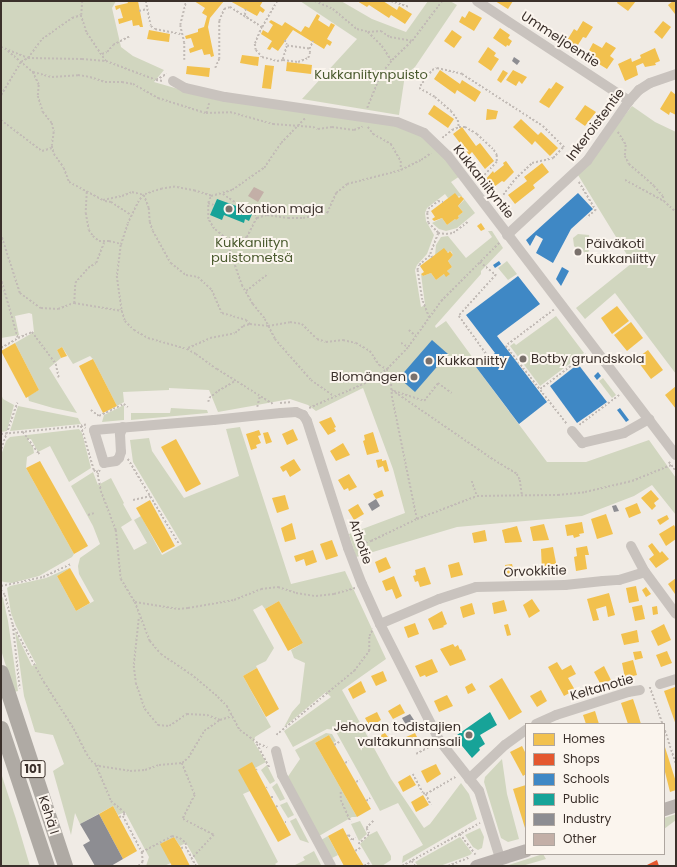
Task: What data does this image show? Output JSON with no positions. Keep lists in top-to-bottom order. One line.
{"streets":{"highway":["101","Kehä I"],"street":["Ummeljoentie","Inkeroistentie","Kukkaniityntie","Arhotie","Orvokkitie","Keltanotie"]},"crossings":[["Ummeljoentie","Inkeroistentie"],["Inkeroistentie","Kukkaniityntie"],["Arhotie","Orvokkitie"]],"parks":["Kukkaniitynpuisto","Kukkaniityn puistometsä"],"places":["Kontion maja","Päiväkoti Kukkaniitty","Botby grundskola","Kukkaniitty","Blomängen","Jehovan todistajien valtakunnansali"],"legend":["Homes","Shops","Schools","Public","Industry","Other"]}
